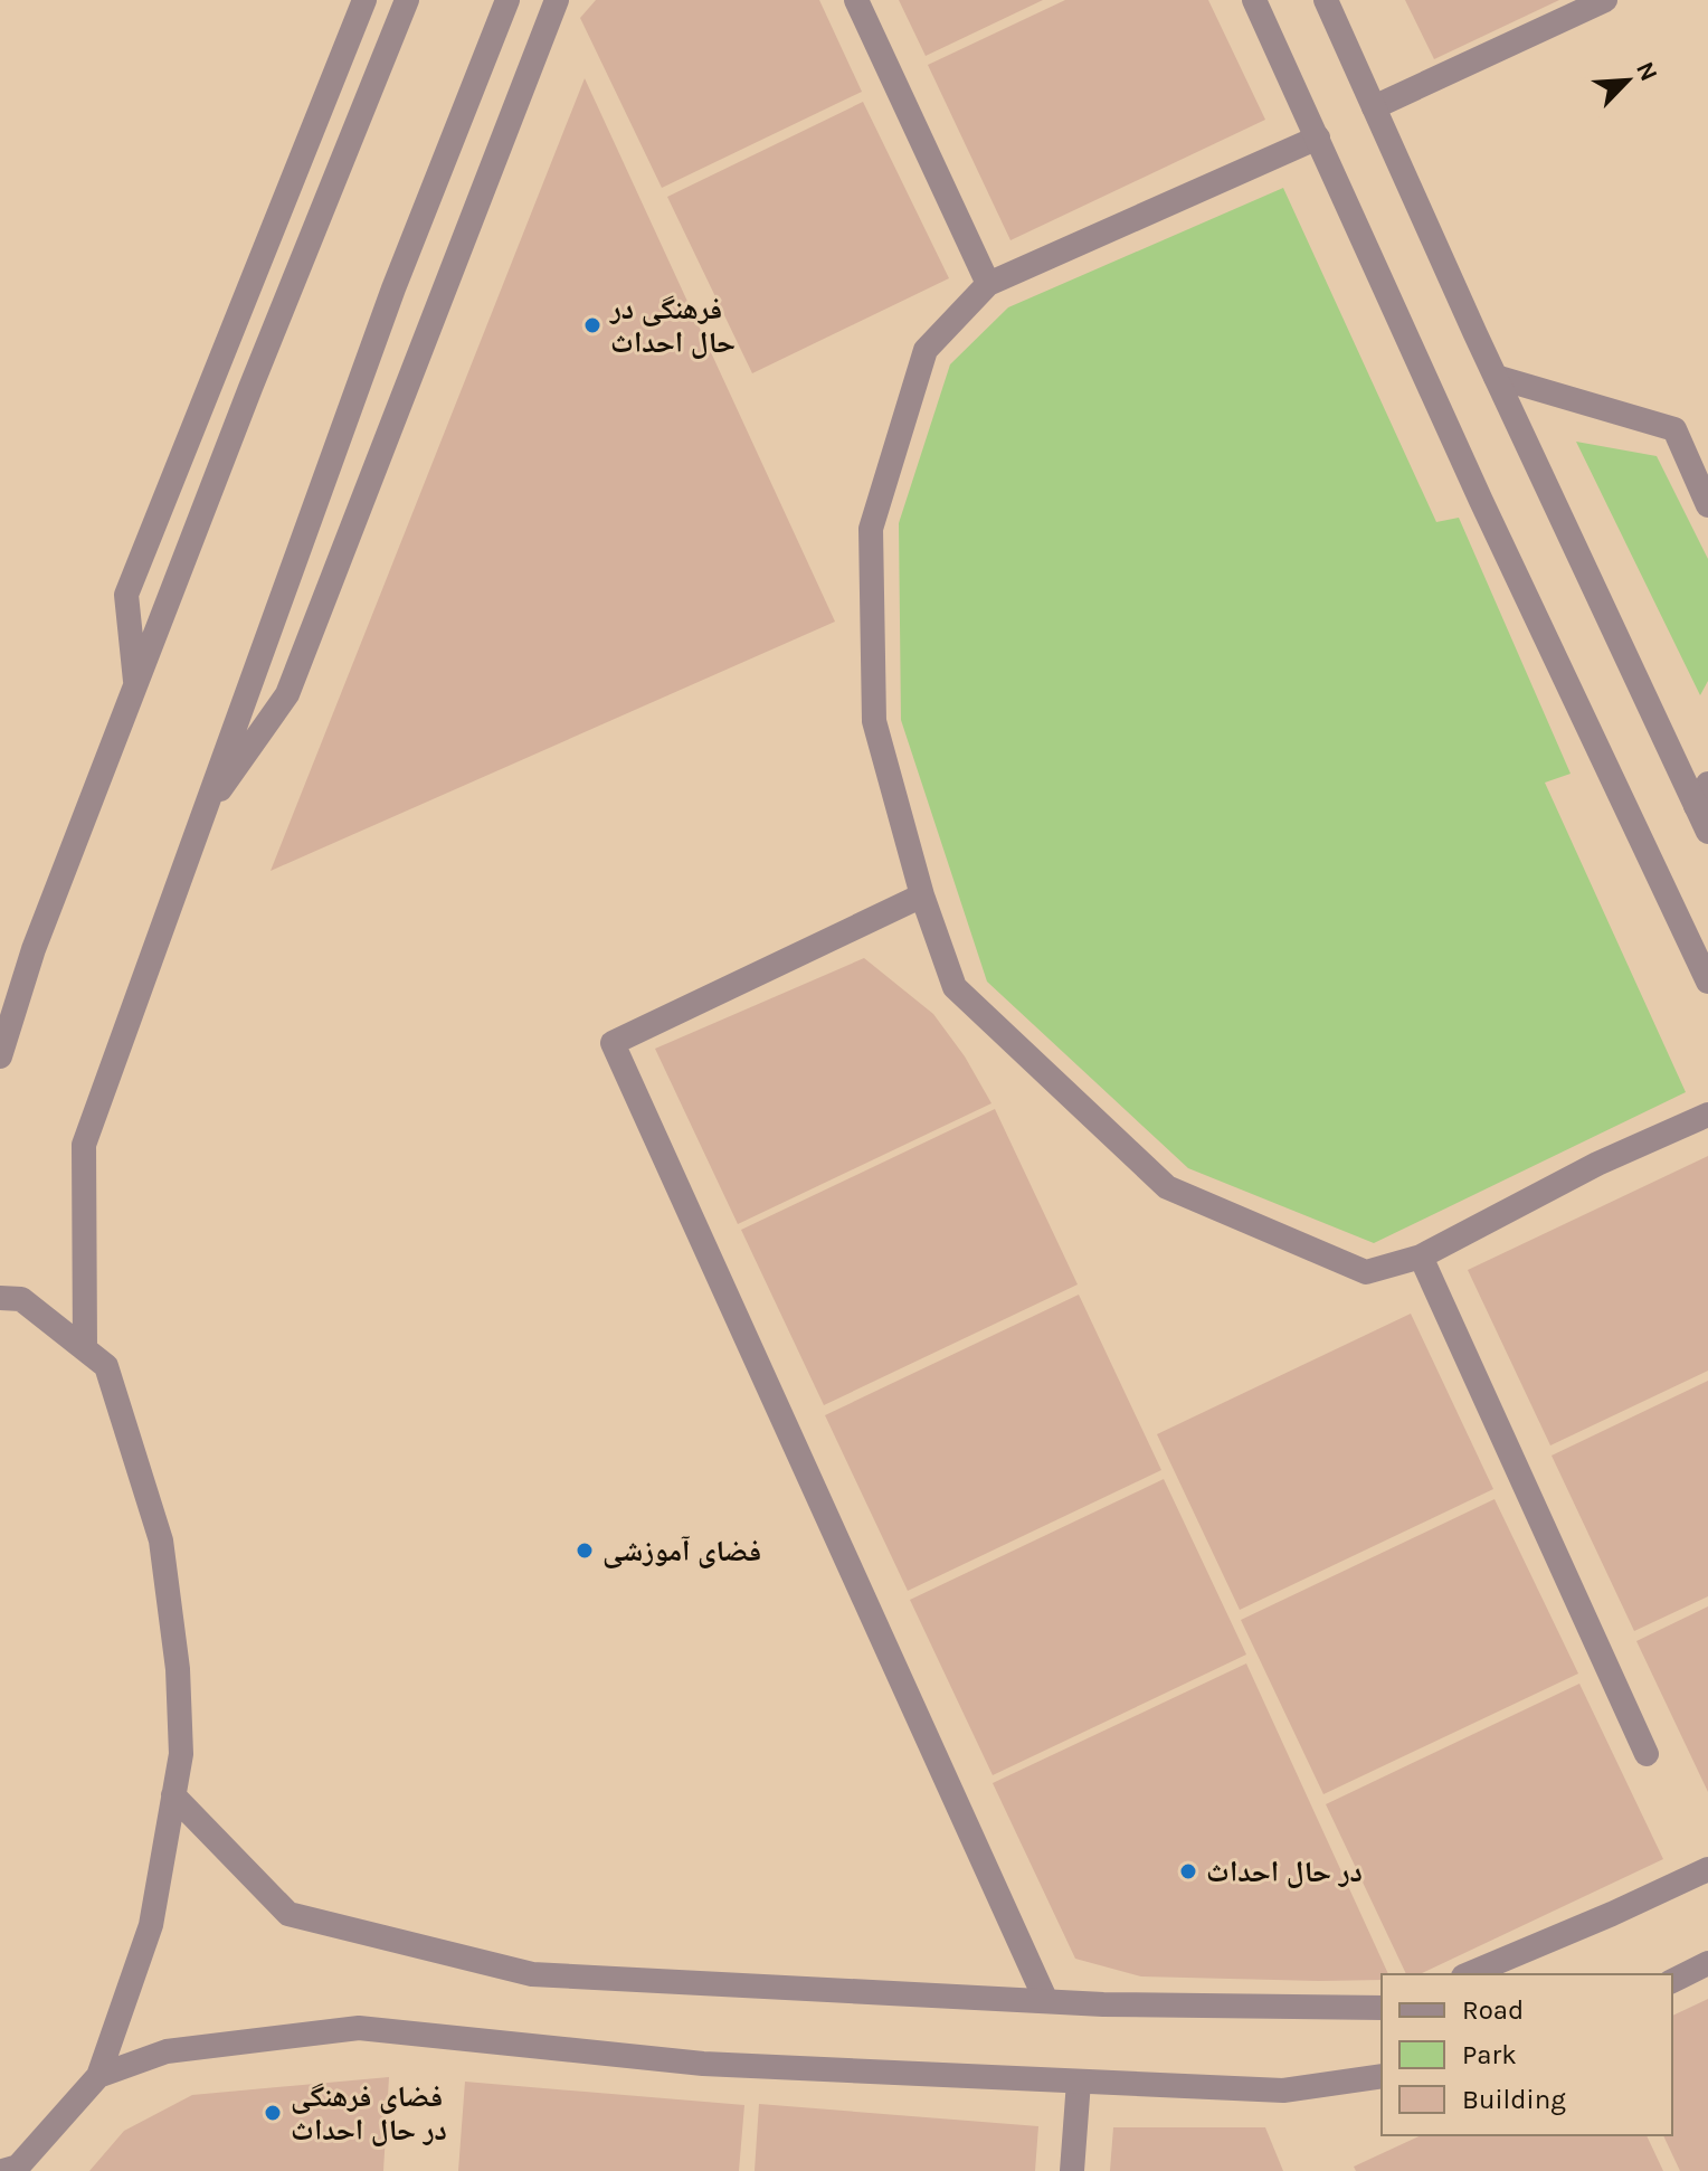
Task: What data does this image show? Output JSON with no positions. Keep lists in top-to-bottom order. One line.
{"places":["فرهنگی در حال احداث","فضای آموزشی","در حال احداث","فضای فرهنگی در حال احداث"],"legend":["Road","Park","Building"],"north":"top right"}
